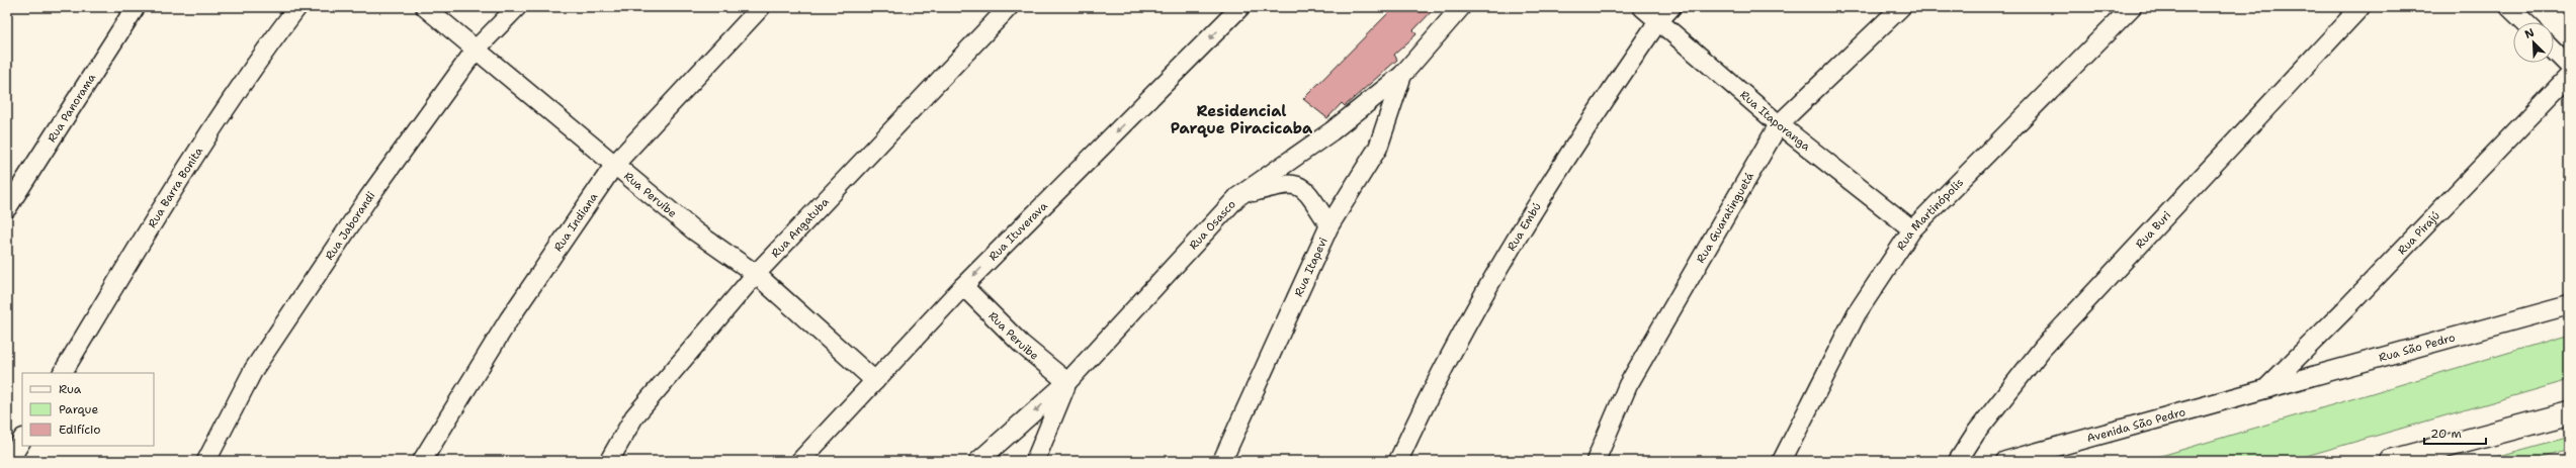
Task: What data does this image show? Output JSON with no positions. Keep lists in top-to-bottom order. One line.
{"streets":{"street":["Rua Panorama","Rua Itaporanga","Rua Barra Bonita","Rua Peruíbe","Rua Martinópolis","Rua Guaratinguetá","Rua Indiana","Rua Osasco","Rua Jaborandi","Rua Embú","Rua Angatuba","Rua Buri","Rua Ituverava","Rua Pirajú","Rua Itapevi","Rua Peruibe","Rua São Pedro","Avenida São Pedro"]},"crossings":[["Rua Itaporanga","Rua Martinópolis"],["Rua Itaporanga","Rua Guaratinguetá"],["Rua Itaporanga","Rua Embú"],["Rua Peruíbe","Rua Indiana"],["Rua Peruíbe","Rua Jaborandi"],["Rua Peruíbe","Rua Angatuba"],["Rua Peruíbe","Rua Ituverava"],["Rua Osasco","Rua Itapevi"],["Rua Osasco","Rua Peruibe"],["Rua Ituverava","Rua Peruibe"],["Rua Pirajú","Rua São Pedro"],["Rua Pirajú","Avenida São Pedro"],["Rua São Pedro","Avenida São Pedro"]],"one_way":["Rua Ituverava"],"districts":["Residencial Parque Piracicaba"],"legend":["Rua","Parque","Edifício"],"scale_bar":"20 m","north":"top left"}
